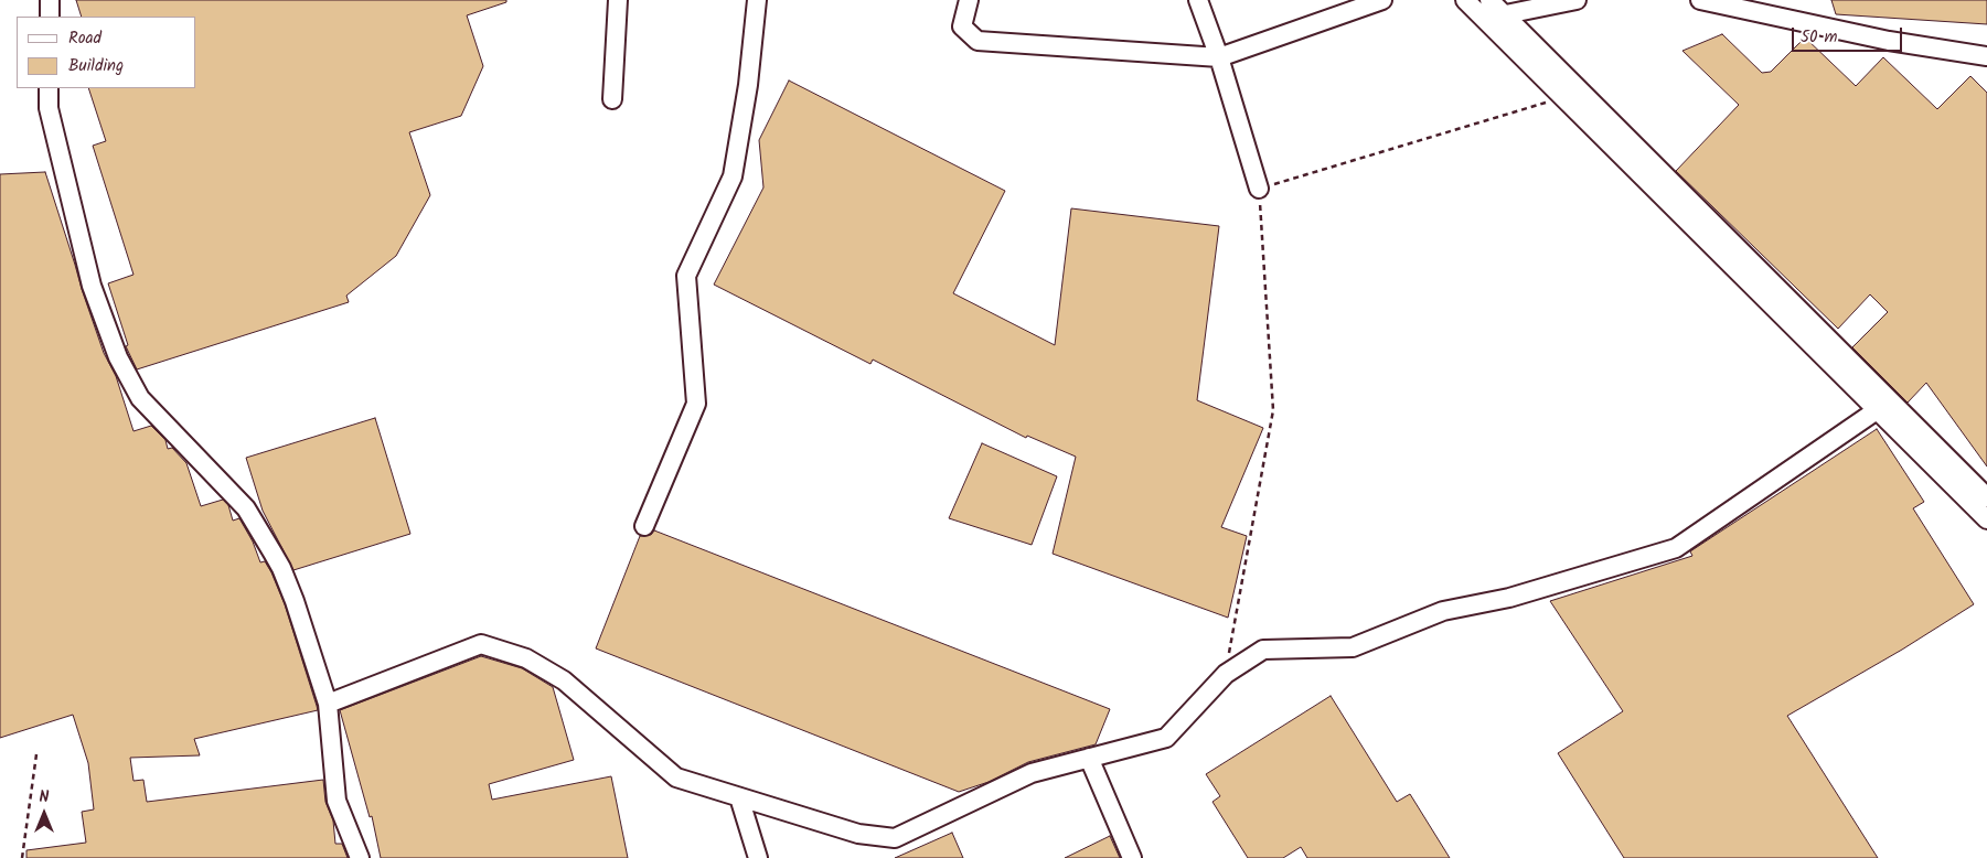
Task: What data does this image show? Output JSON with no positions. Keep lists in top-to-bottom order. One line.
{"legend":["Road","Building"],"scale_bar":"50 m","north":"top"}
